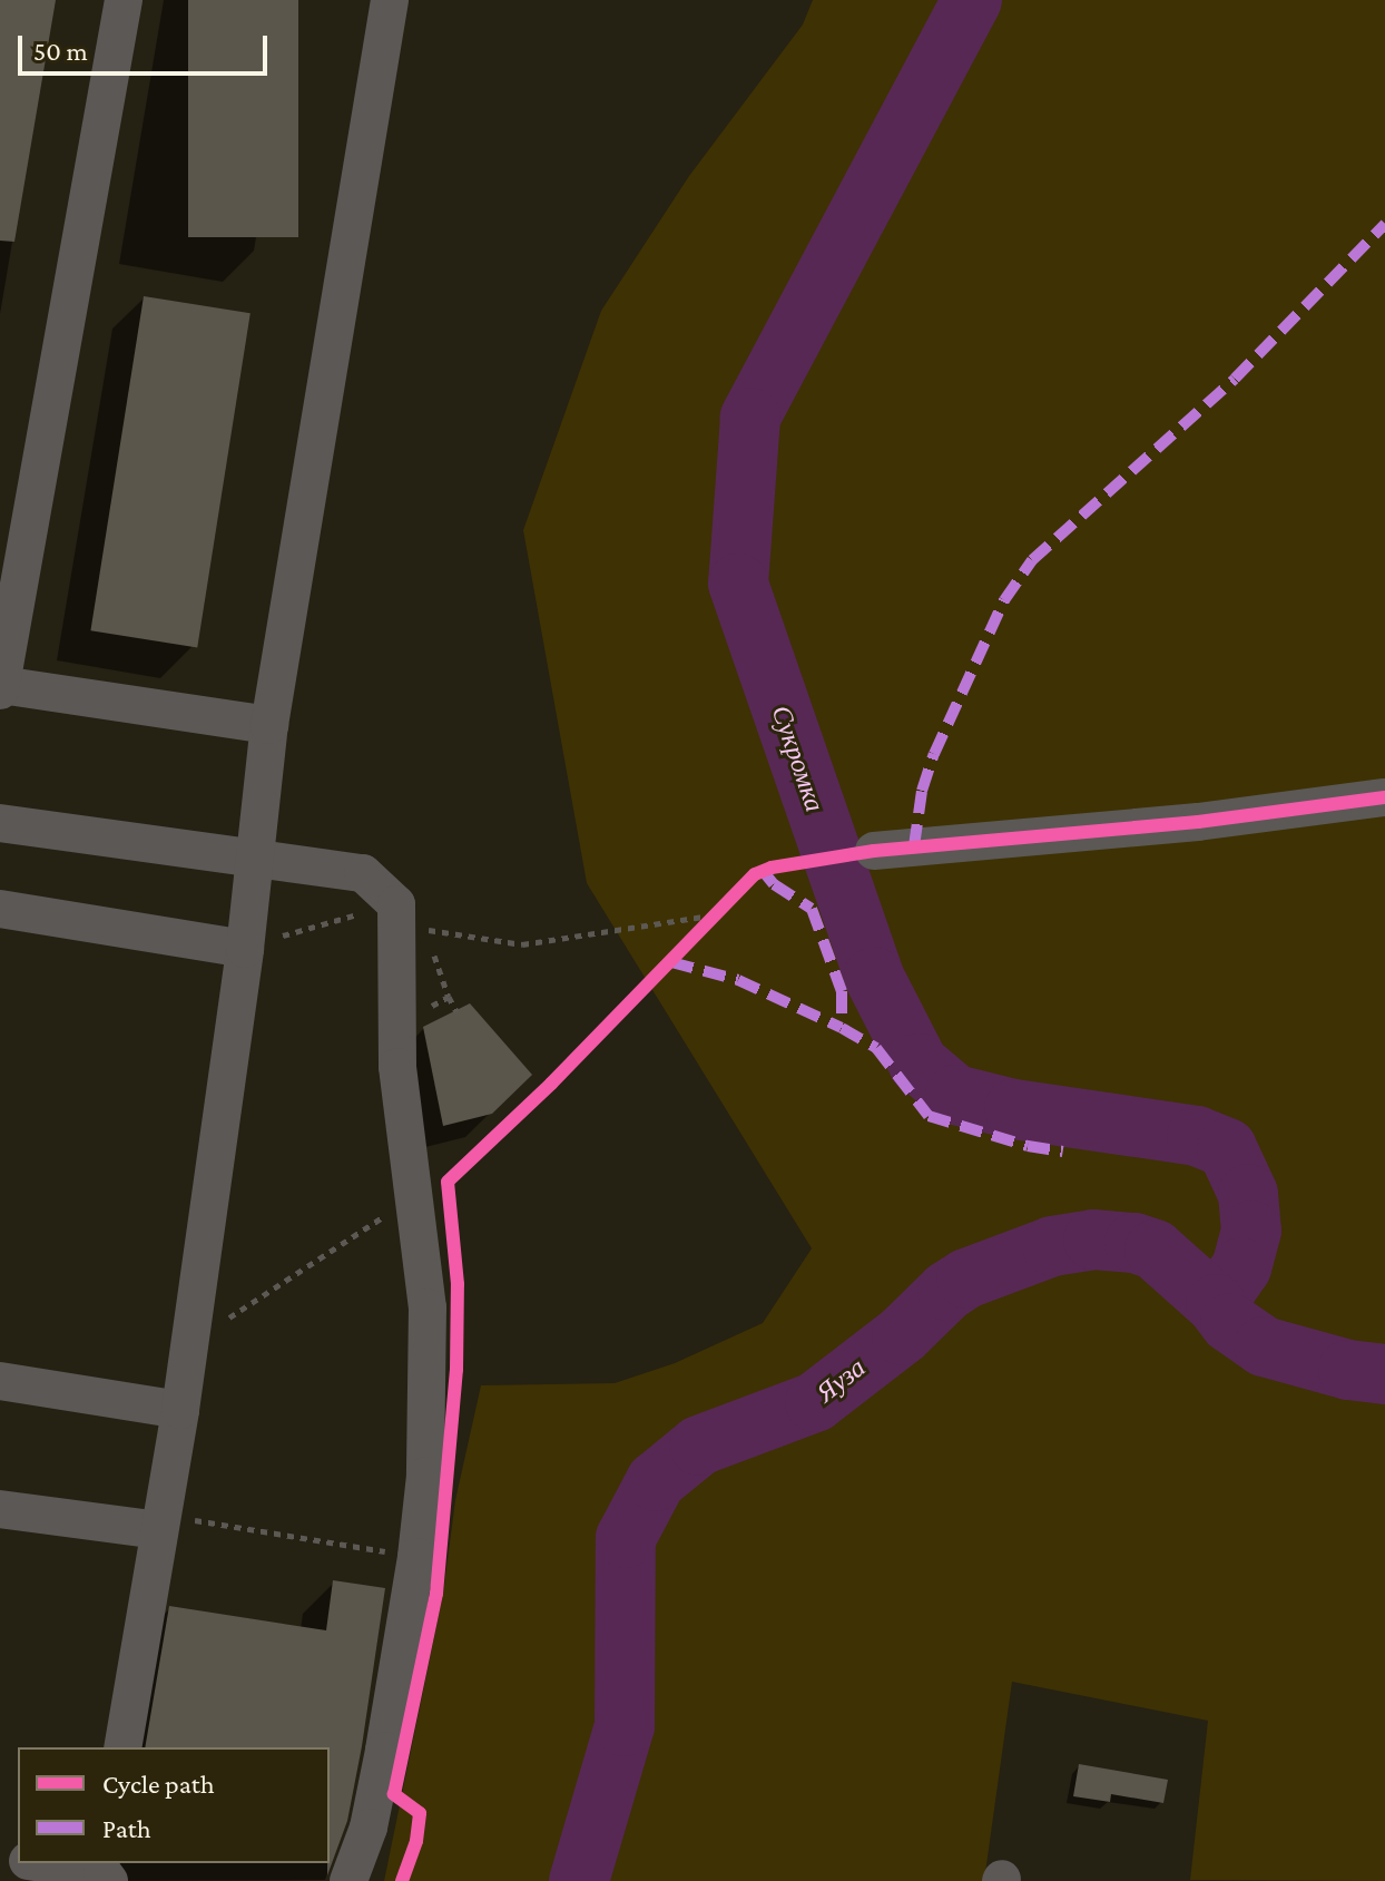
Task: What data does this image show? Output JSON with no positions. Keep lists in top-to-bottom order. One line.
{"water":["Сукромка","Яуза"],"legend":["Cycle path","Path"],"scale_bar":"50 m"}
